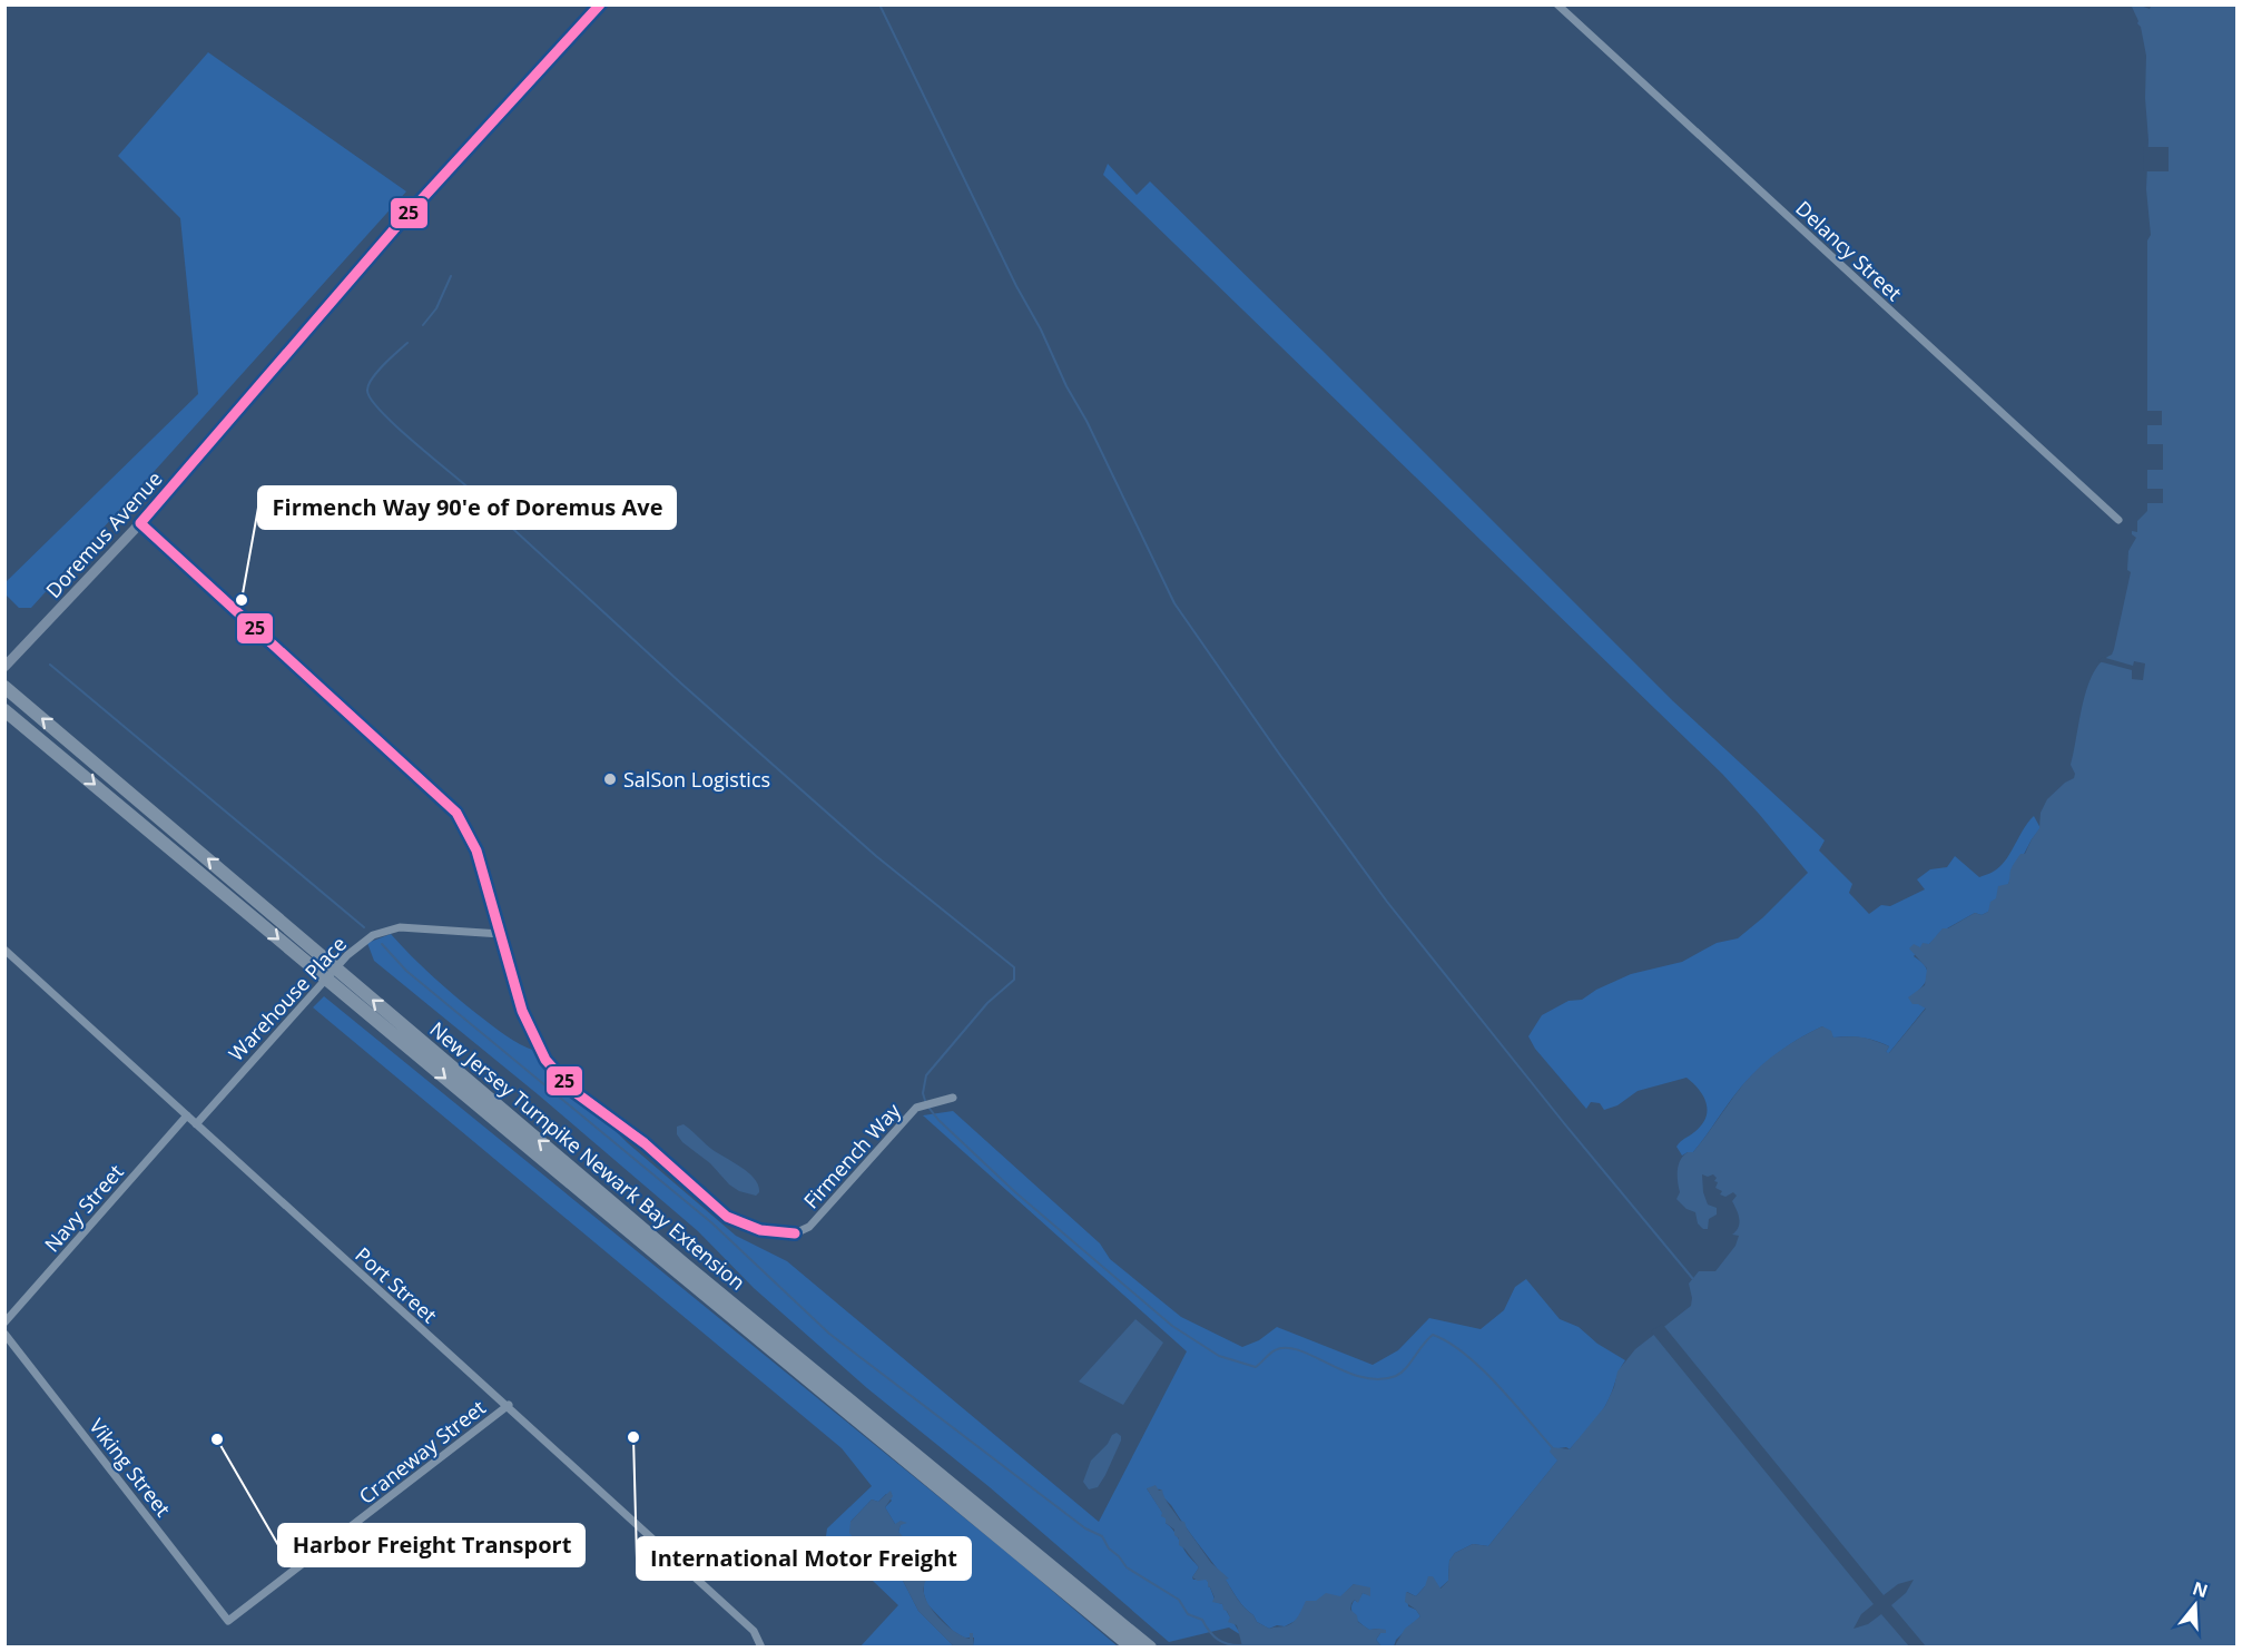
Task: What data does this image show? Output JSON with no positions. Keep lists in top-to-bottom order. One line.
{"streets":{"highway":["New Jersey Turnpike Newark Bay Extension"],"main road":["Doremus Avenue"],"street":["Delancy Street","Warehouse Place","Firmench Way","Navy Street","Port Street","Craneway Street","Viking Street"]},"crossings":[["Doremus Avenue","Firmench Way"],["Warehouse Place","Firmench Way"],["Warehouse Place","Port Street"],["Navy Street","Port Street"],["Port Street","Craneway Street"],["Craneway Street","Viking Street"]],"places":["Firmench Way 90'e of Doremus Ave","SalSon Logistics","International Motor Freight","Harbor Freight Transport"],"lines":["transit line 25"],"north":"top"}
